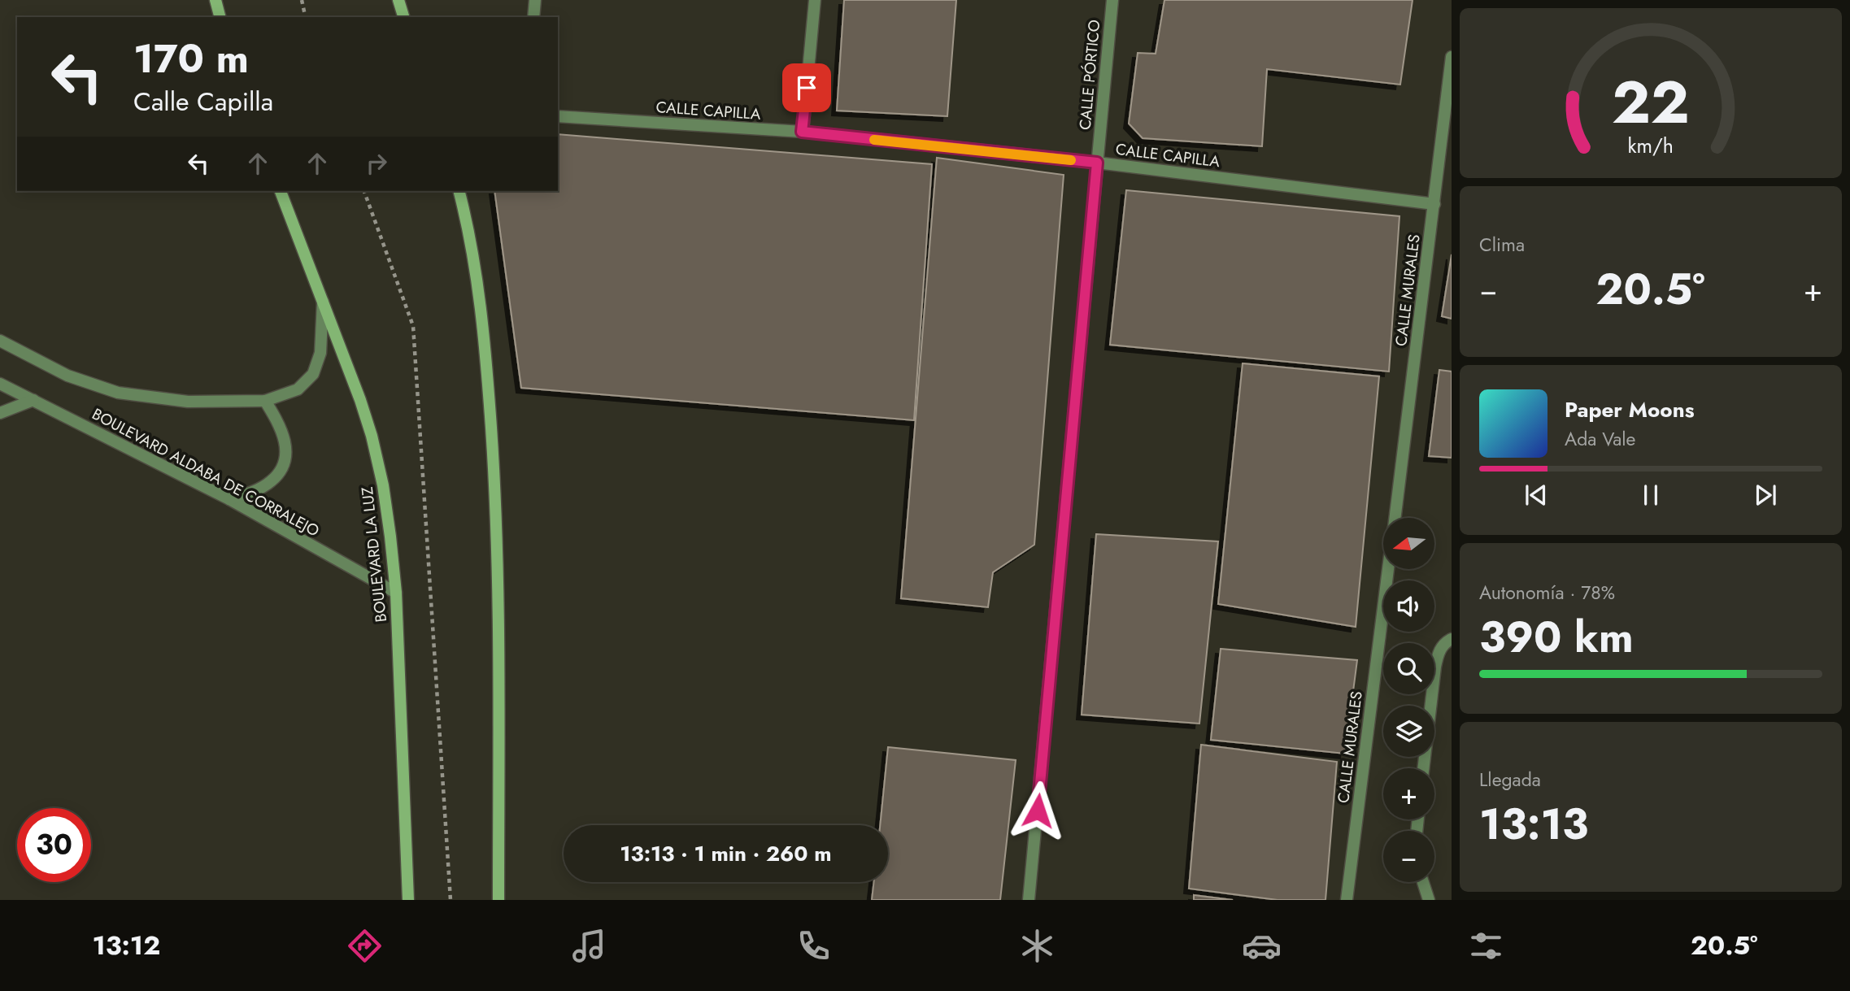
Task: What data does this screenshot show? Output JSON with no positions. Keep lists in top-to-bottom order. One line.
{"streets":{"main road":["BOULEVARD LA LUZ"],"street":["CALLE PÓRTICO","CALLE CAPILLA","CALLE MURALES","BOULEVARD ALDABA DE CORRALEJO"]},"crossings":[["CALLE PÓRTICO","CALLE CAPILLA"],["CALLE CAPILLA","CALLE MURALES"],["BOULEVARD ALDABA DE CORRALEJO","BOULEVARD LA LUZ"]],"north":"left","page":{"turn":["170 m","Calle Capilla"],"tile":["Clima",["Autonomía · 78%","390 km"],["Llegada","13:13"]],"heat":["−","20.5°","+"],"song":["Paper Moons","Ada Vale"],"map_buttons":["+","−"],"limit":"30","trip":"13:13 · 1 min · 260 m","tabs":["13:12","20.5°"],"gauge":["22","km/h"]}}
